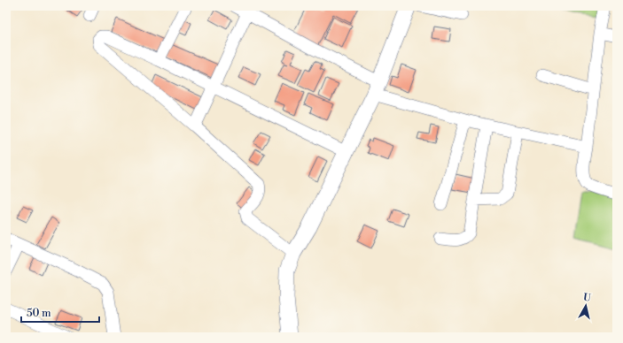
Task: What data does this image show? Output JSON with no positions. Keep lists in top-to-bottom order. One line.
{"scale_bar":"50 m","north":"top"}
